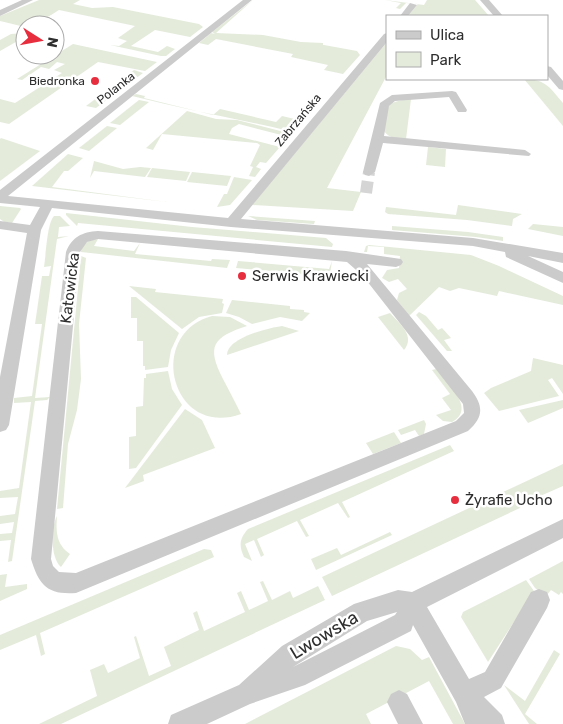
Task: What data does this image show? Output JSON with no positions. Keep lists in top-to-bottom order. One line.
{"streets":{"street":["Polanka","Zabrzańska","Katowicka","Lwowska"]},"places":["Biedronka","Serwis Krawiecki","Żyrafie Ucho"],"legend":["Ulica","Park"],"north":"right"}
